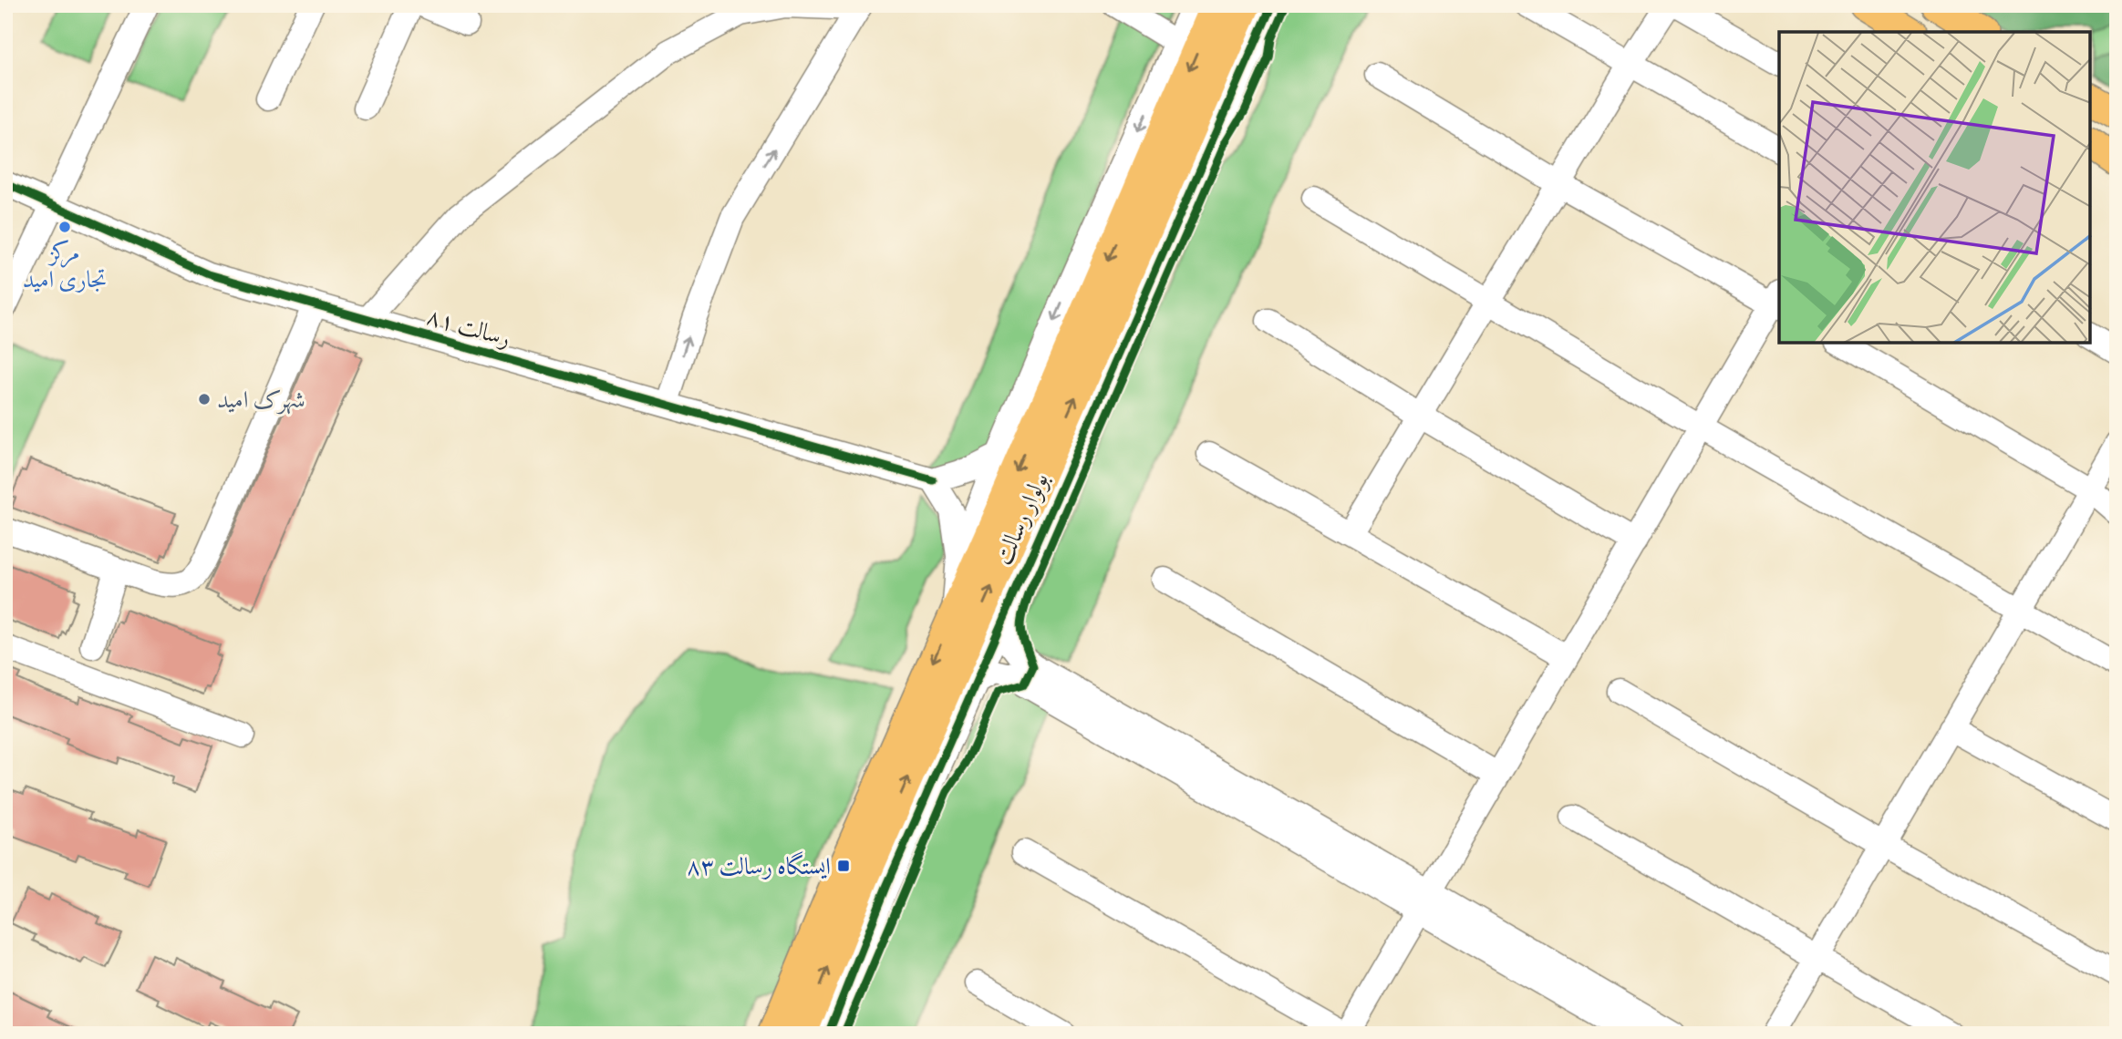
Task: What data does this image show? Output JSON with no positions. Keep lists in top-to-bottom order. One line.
{"streets":{"main road":["بولوار رسالت"],"street":["رسالت ۸۱"]},"places":{"other":["مرکز تجاری امید","شهرک امید"],"transit":["ایستگاه رسالت ۸۳"]}}
